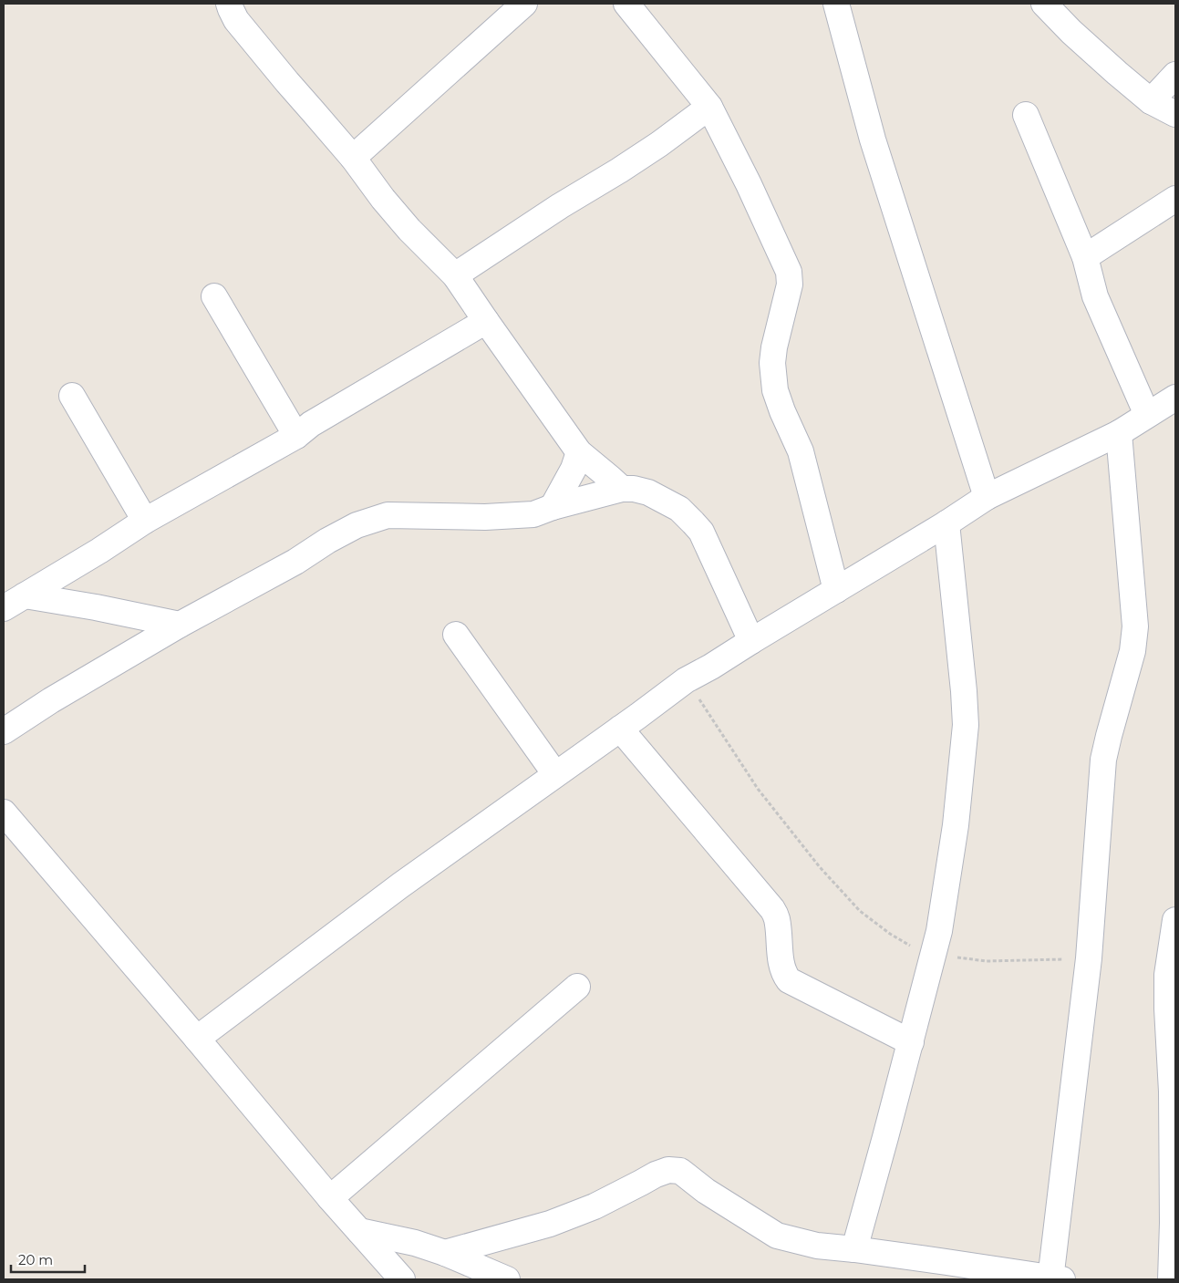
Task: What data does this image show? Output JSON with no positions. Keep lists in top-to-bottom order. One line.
{"scale_bar":"20 m"}
